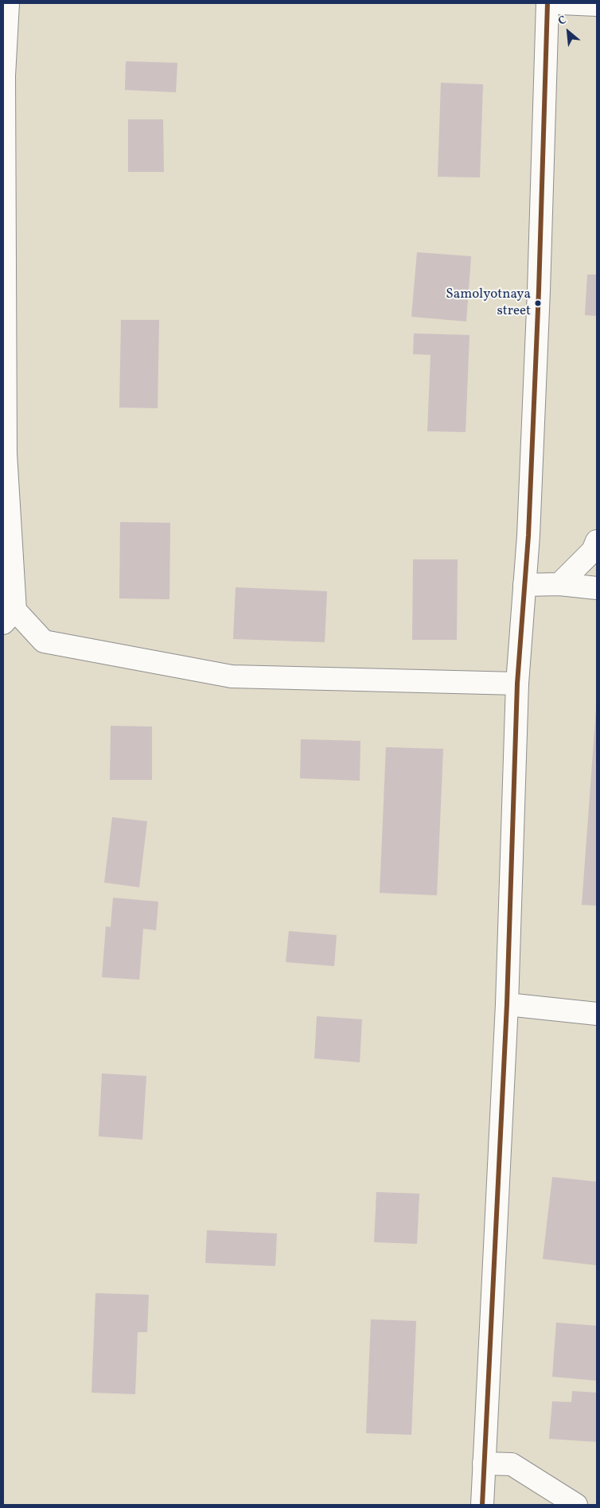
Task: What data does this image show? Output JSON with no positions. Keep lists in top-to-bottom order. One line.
{"places":["Samolyotnaya street"],"north":"top left"}
